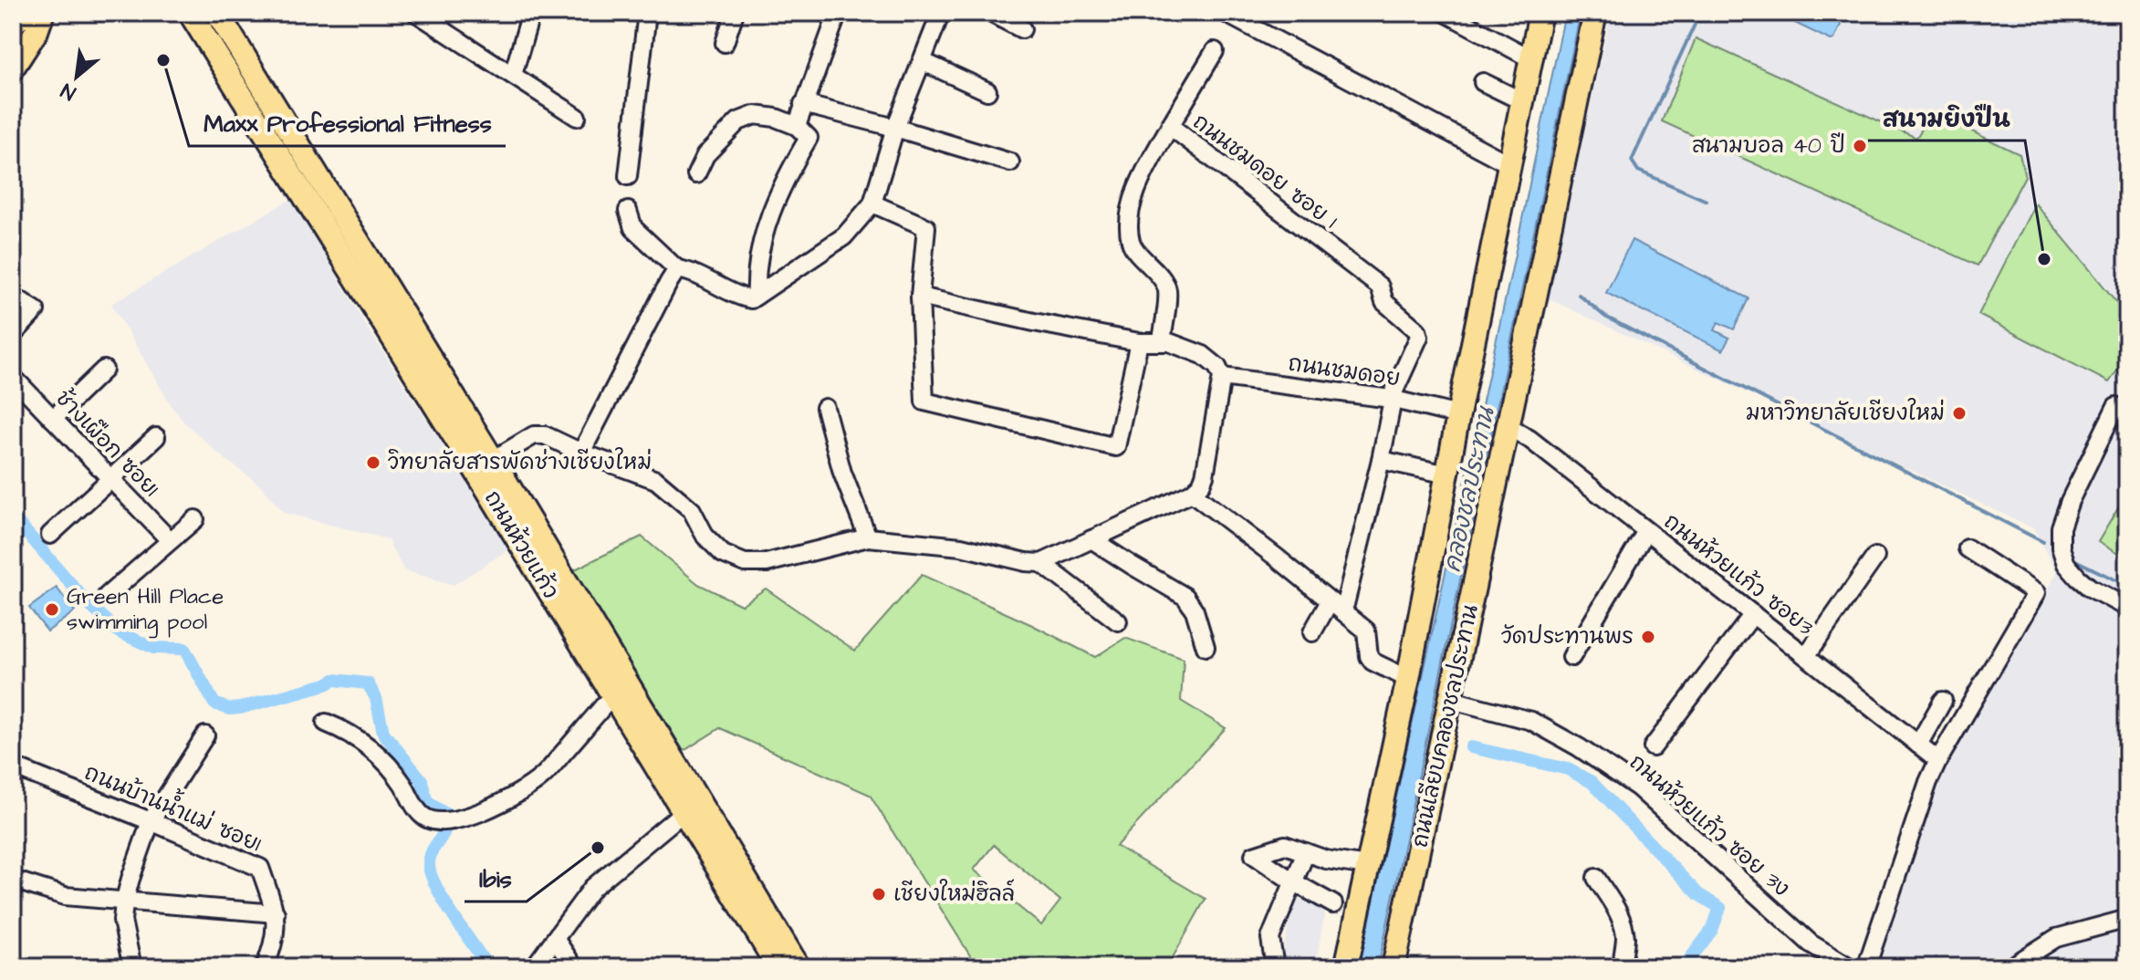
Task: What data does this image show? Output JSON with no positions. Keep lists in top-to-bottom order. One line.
{"streets":{"main road":["ถนนห้วยแก้ว","ถนนเลียบคลองชลประทาน"],"street":["ถนนชมดอย ซอย 1","ถนนชมดอย","ช้างเผือก ซอย1","ถนนห้วยแก้ว ซอย3","ถนนบ้านน้ำแม่ ซอย1","ถนนห้วยแก้ว ซอย 3ง"]},"crossings":[["ถนนชมดอย ซอย 1","ถนนชมดอย"],["ถนนห้วยแก้ว ซอย3","ถนนเลียบคลองชลประทาน"],["ถนนเลียบคลองชลประทาน","ถนนห้วยแก้ว ซอย 3ง"]],"water":["คลองชลประทาน"],"places":["Maxx Professional Fitness","สนามบอล 40 ปี","สนามยิงปืน","มหาวิทยาลัยเชียงใหม่","วิทยาลัยสารพัดช่างเชียงใหม่","Green Hill Place swimming pool","วัดประทานพร","Ibis","เชียงใหม่ฮิลล์"],"north":"bottom left"}
